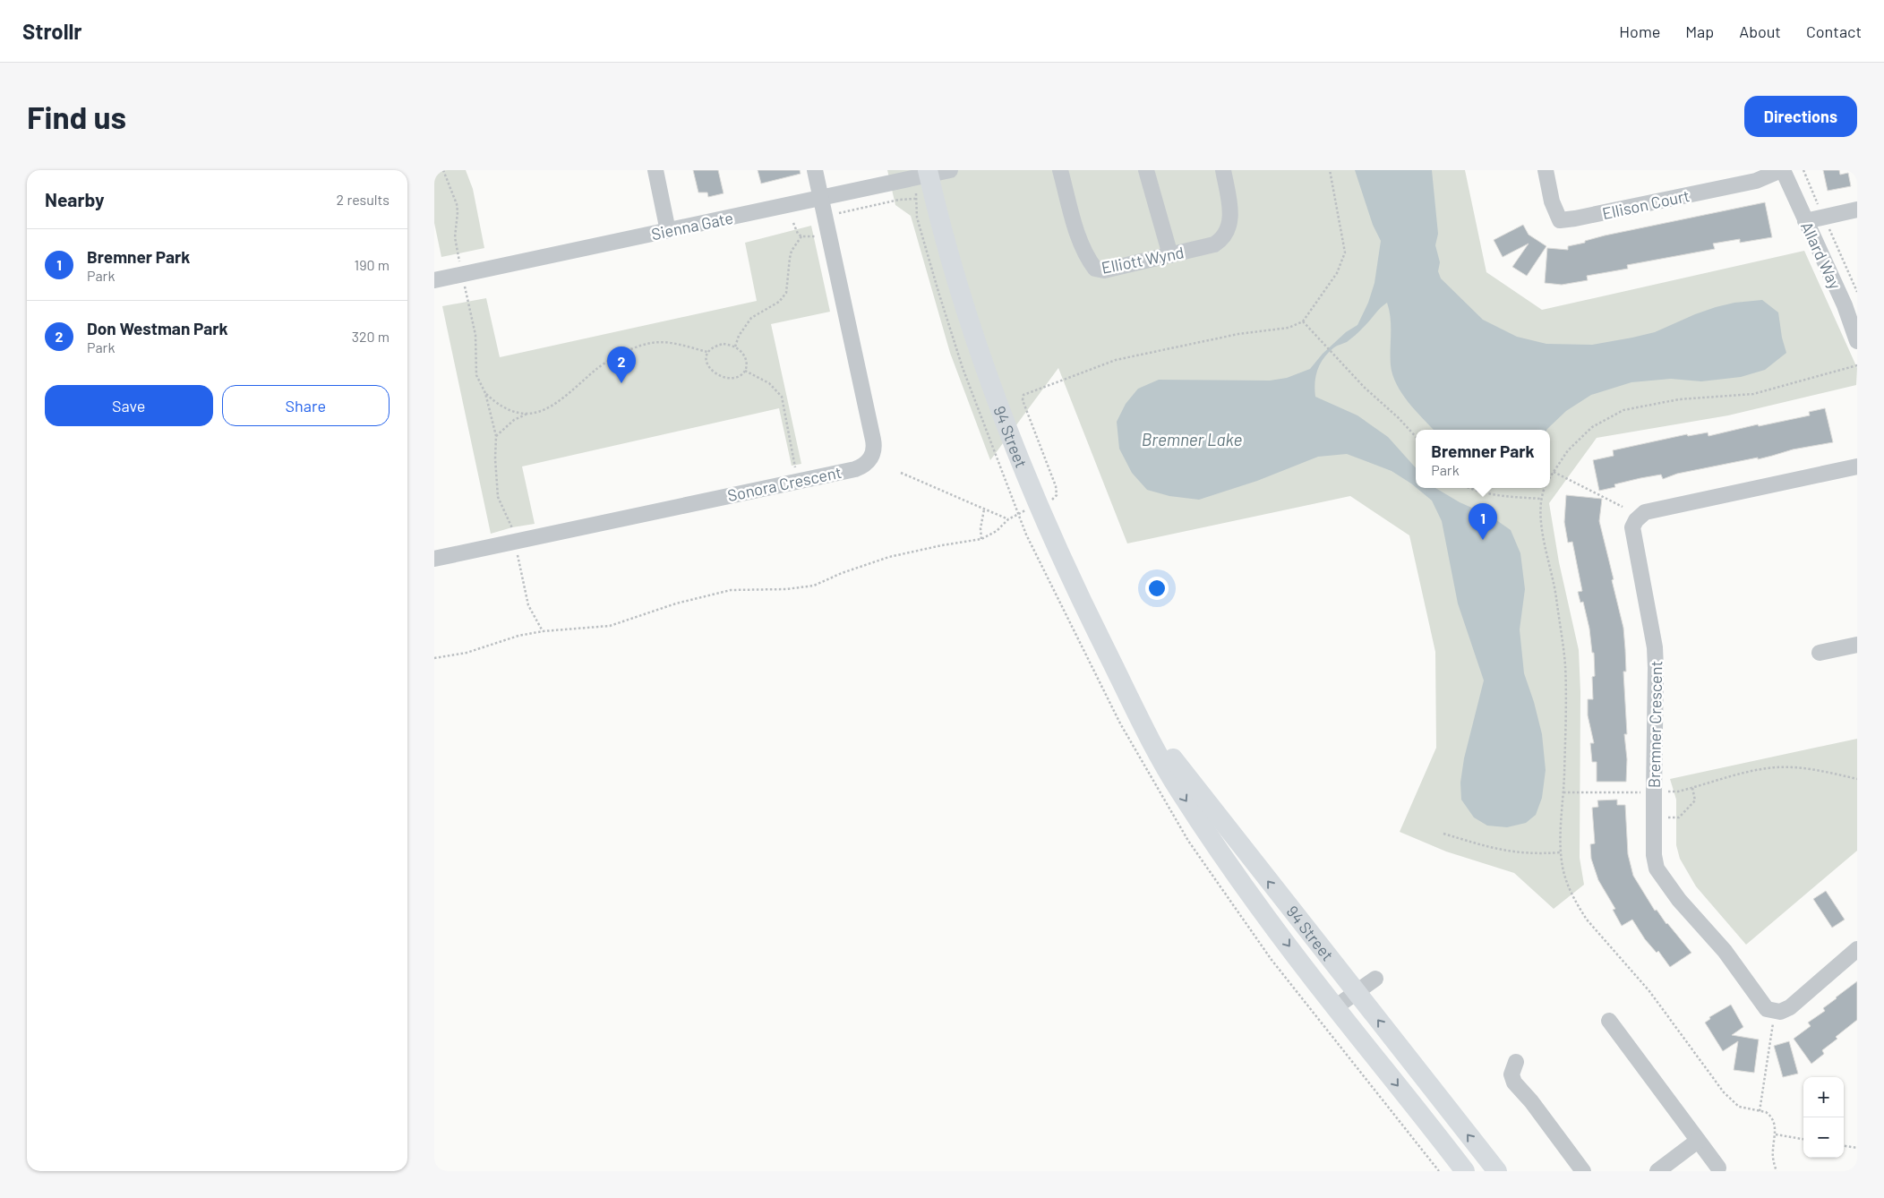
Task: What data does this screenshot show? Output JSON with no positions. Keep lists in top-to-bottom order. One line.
{"streets":{"main road":["94 Street"],"street":["Ellison Court","Sienna Gate","Allard Way","Elliott Wynd","Sonora Crescent","Bremner Crescent"]},"crossings":[["Ellison Court","Allard Way"],["Sienna Gate","94 Street"],["Sienna Gate","Sonora Crescent"]],"water":["Bremner Lake"],"page":{"header":"Strollr","nav":["Home","Map","About","Contact"],"buttons":["Directions",["Save","Share"]],"title":"Find us","heading":["Nearby","2 results"],"list":[{"mark":"1","name":"Bremner Park","note":"Park","value":"190 m"},{"mark":"2","name":"Don Westman Park","note":"Park","value":"320 m"}],"pins":["2","1"],"popup":["Bremner Park","Park"],"map_buttons":["+","−"]}}
